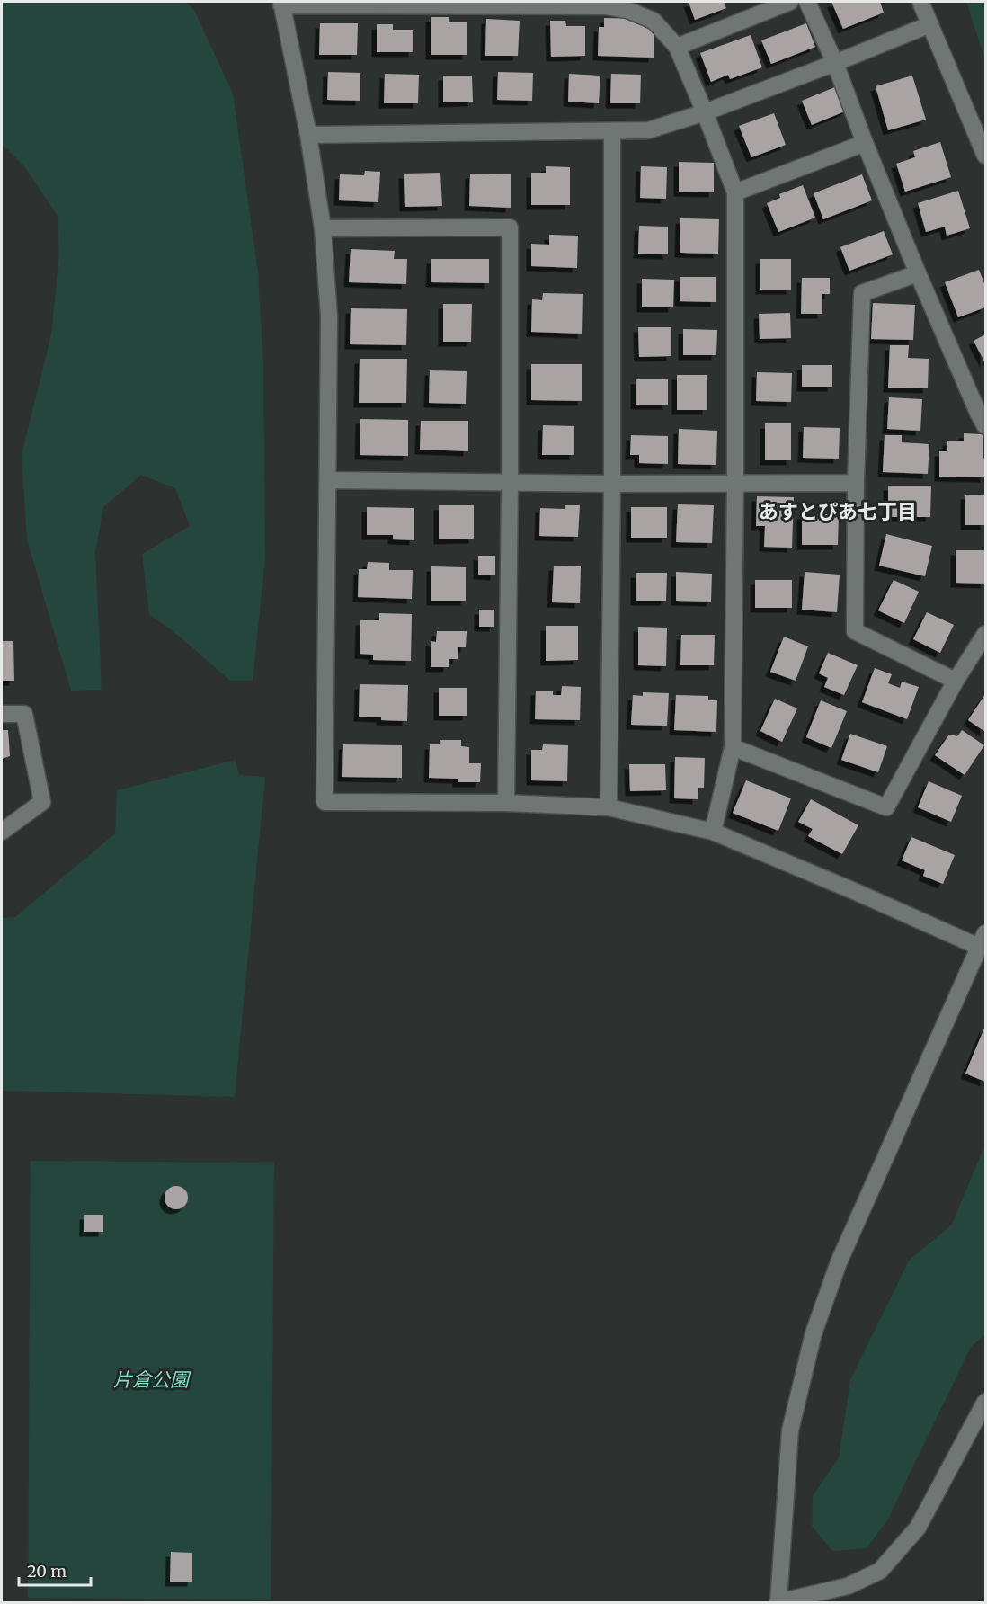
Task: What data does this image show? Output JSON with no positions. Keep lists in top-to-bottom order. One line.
{"districts":["あすとぴあ七丁目"],"parks":["片倉公園"],"scale_bar":"20 m"}
